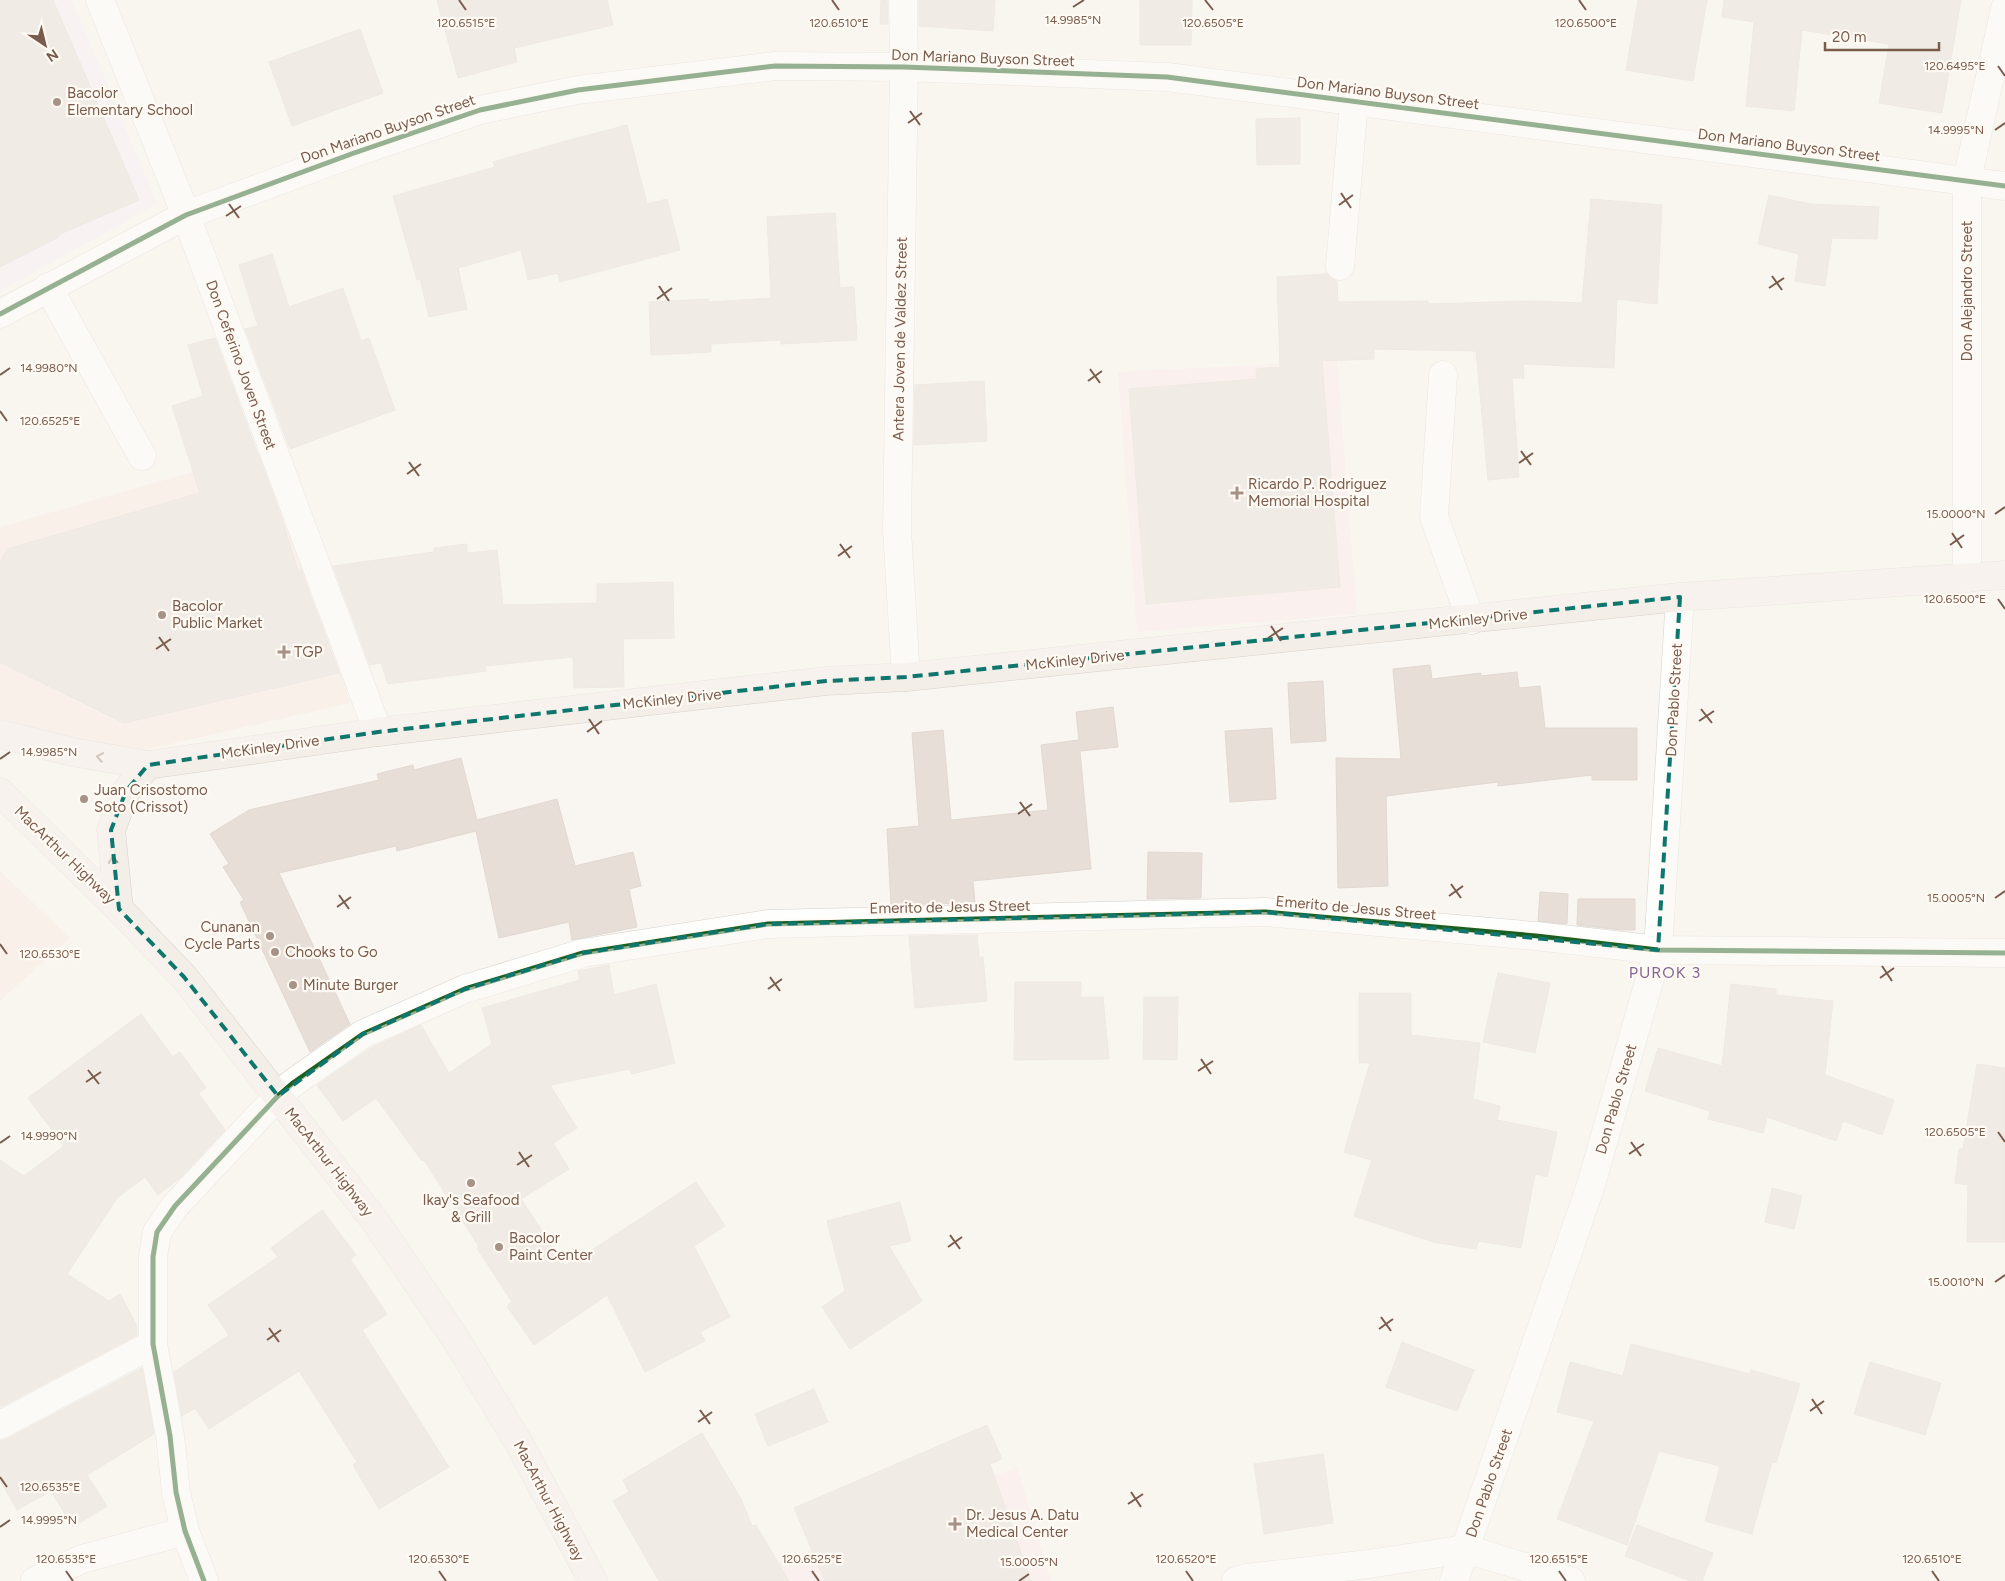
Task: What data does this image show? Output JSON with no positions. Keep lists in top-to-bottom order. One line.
{"streets":{"main road":["McKinley Drive","MacArthur Highway"],"street":["Don Mariano Buyson Street","Don Alejandro Street","Antera Joven de Valdez Street","Don Ceferino Joven Street","Don Pablo Street","Emerito de Jesus Street"]},"crossings":[["Don Mariano Buyson Street","Don Alejandro Street"],["Don Mariano Buyson Street","Antera Joven de Valdez Street"],["Don Mariano Buyson Street","Don Ceferino Joven Street"],["Don Alejandro Street","McKinley Drive"],["Antera Joven de Valdez Street","McKinley Drive"],["Don Ceferino Joven Street","McKinley Drive"],["McKinley Drive","Don Pablo Street"],["Don Pablo Street","Emerito de Jesus Street"],["MacArthur Highway","Emerito de Jesus Street"]],"districts":["PUROK 3"],"places":{"other":["Bacolor Elementary School","Bacolor Public Market","Juan Crisostomo Soto (Crissot)","Cunanan Cycle Parts","Chooks to Go","Minute Burger","Ikay's Seafood & Grill","Bacolor Paint Center"],"health":["Ricardo P. Rodriguez Memorial Hospital","TGP","Dr. Jesus A. Datu Medical Center"]},"scale_bar":"20 m","north":"bottom right","coordinates":["14.9985°N","120.6515°E","120.6510°E","120.6505°E","120.6500°E","120.6495°E","14.9995°N","14.9980°N","120.6525°E","15.0000°N","15.0005°N","120.6530°E","14.9990°N","15.0010°N","120.6535°E","120.6520°E"]}
